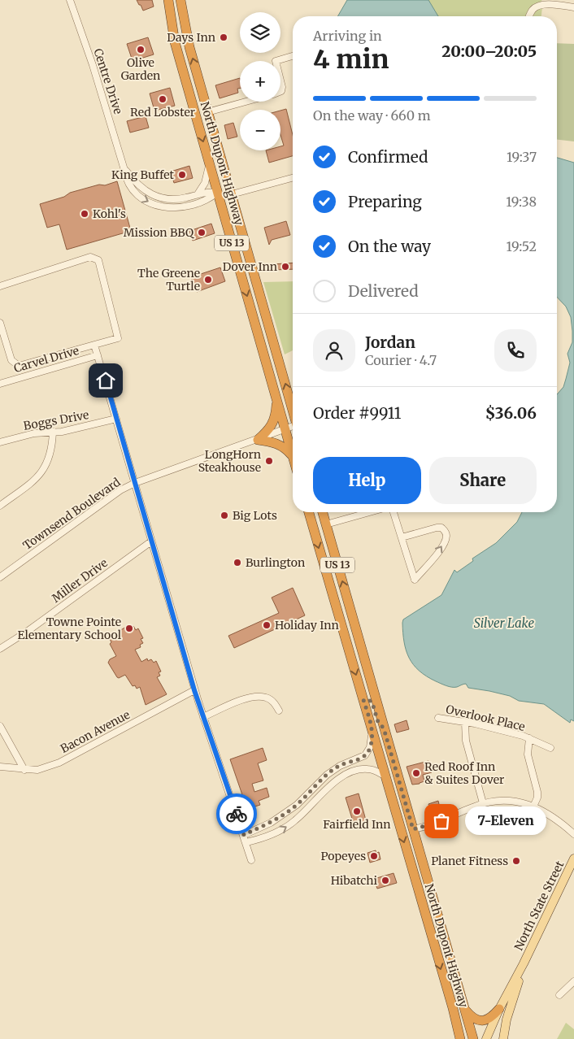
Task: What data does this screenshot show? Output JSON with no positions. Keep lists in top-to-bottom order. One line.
{"streets":{"highway":["North Dupont Highway","US 13"],"main road":["North State Street"],"street":["Centre Drive","Carvel Drive","Boggs Drive","Townsend Boulevard","Miller Drive","Overlook Place","Bacon Avenue"]},"crossings":[["Centre Drive","North Dupont Highway"],["North Dupont Highway","Townsend Boulevard"]],"water":["Silver Lake"],"places":["Days Inn","Olive Garden","Red Lobster","King Buffet","Kohl's","Mission BBQ","Dover Inn","The Greene Turtle","LongHorn Steakhouse","Big Lots","Burlington","Holiday Inn","Towne Pointe Elementary School","Red Roof Inn & Suites Dover","Fairfield Inn","7-Eleven","Popeyes","Planet Fitness","Hibatchi"],"page":{"map_buttons":["+","−"],"heading":["4 min","Arriving in","20:00–20:05"],"panel":["Jordan","Courier · 4.7","Order #9911","$36.06"],"bar":"On the way · 660 m","list":[["Confirmed","19:37"],["Preparing","19:38"],["On the way","19:52"],"Delivered"],"buttons":["Help","Share"],"bubble":"7-Eleven"}}
